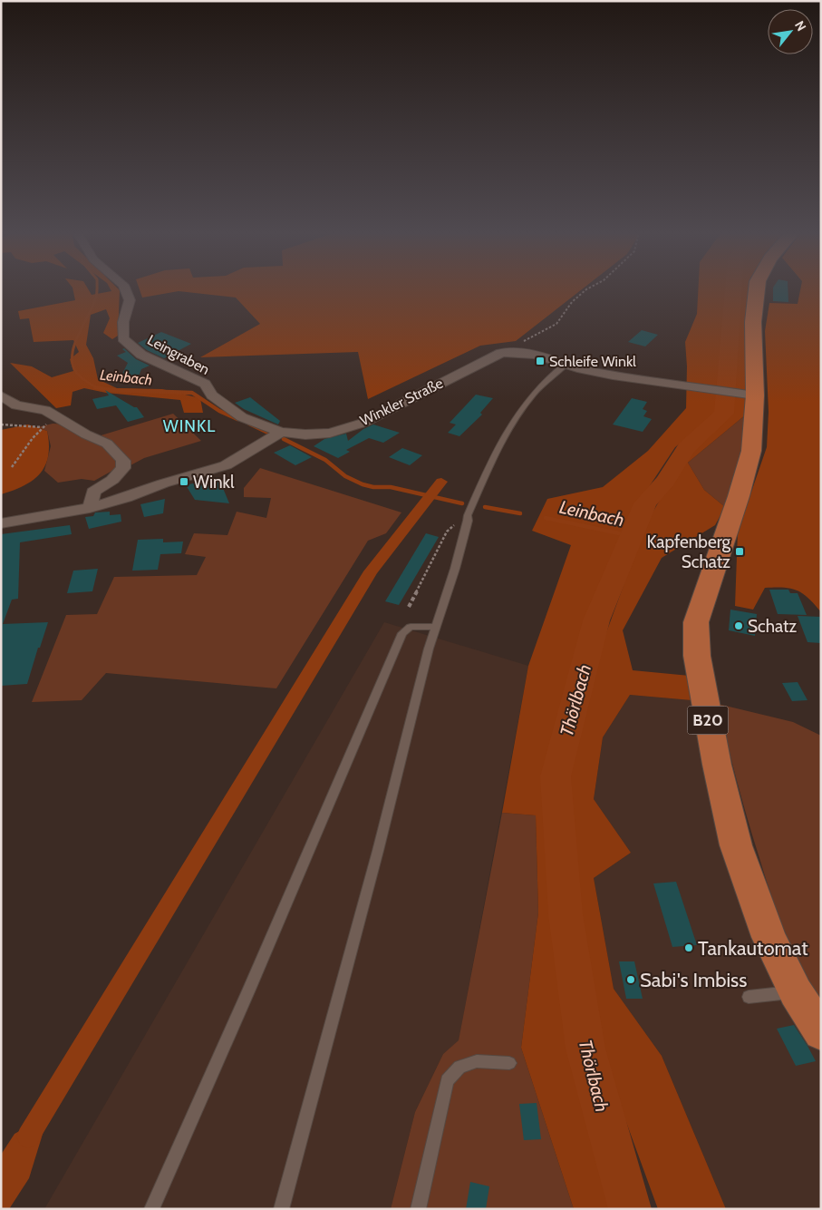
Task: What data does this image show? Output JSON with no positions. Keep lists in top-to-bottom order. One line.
{"streets":{"main road":["B20"],"street":["Leingraben","Winkler Straße"]},"crossings":[["Leingraben","Winkler Straße"],["Winkler Straße","B20"]],"districts":["WINKL"],"water":["Leinbach","Thörlbach"],"places":{"transit":["Schleife Winkl","Winkl","Kapfenberg Schatz"],"other":["Schatz","Tankautomat","Sabi's Imbiss"]},"north":"top right"}
